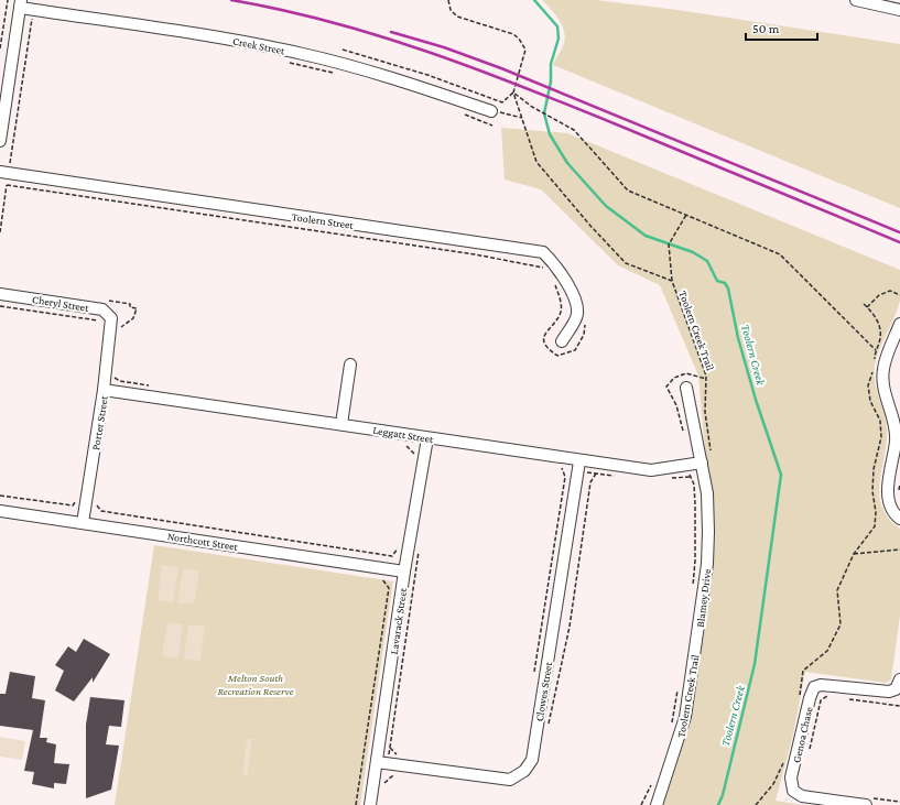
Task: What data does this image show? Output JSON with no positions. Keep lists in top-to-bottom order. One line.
{"streets":{"street":["Creek Street","Toolern Street","Cheryl Street","Porter Street","Leggatt Street","Northcott Street","Blamey Drive","Lavarack Street","Clowes Street","Genoa Chase"],"path":["Toolern Creek Trail"]},"crossings":[["Cheryl Street","Porter Street"],["Toolern Creek Trail","Leggatt Street"],["Toolern Creek Trail","Blamey Drive"],["Porter Street","Leggatt Street"],["Porter Street","Northcott Street"],["Leggatt Street","Blamey Drive"],["Leggatt Street","Lavarack Street"],["Leggatt Street","Clowes Street"],["Northcott Street","Lavarack Street"],["Lavarack Street","Clowes Street"]],"water":["Toolern Creek"],"parks":["Melton South Recreation Reserve"],"scale_bar":"50 m"}
